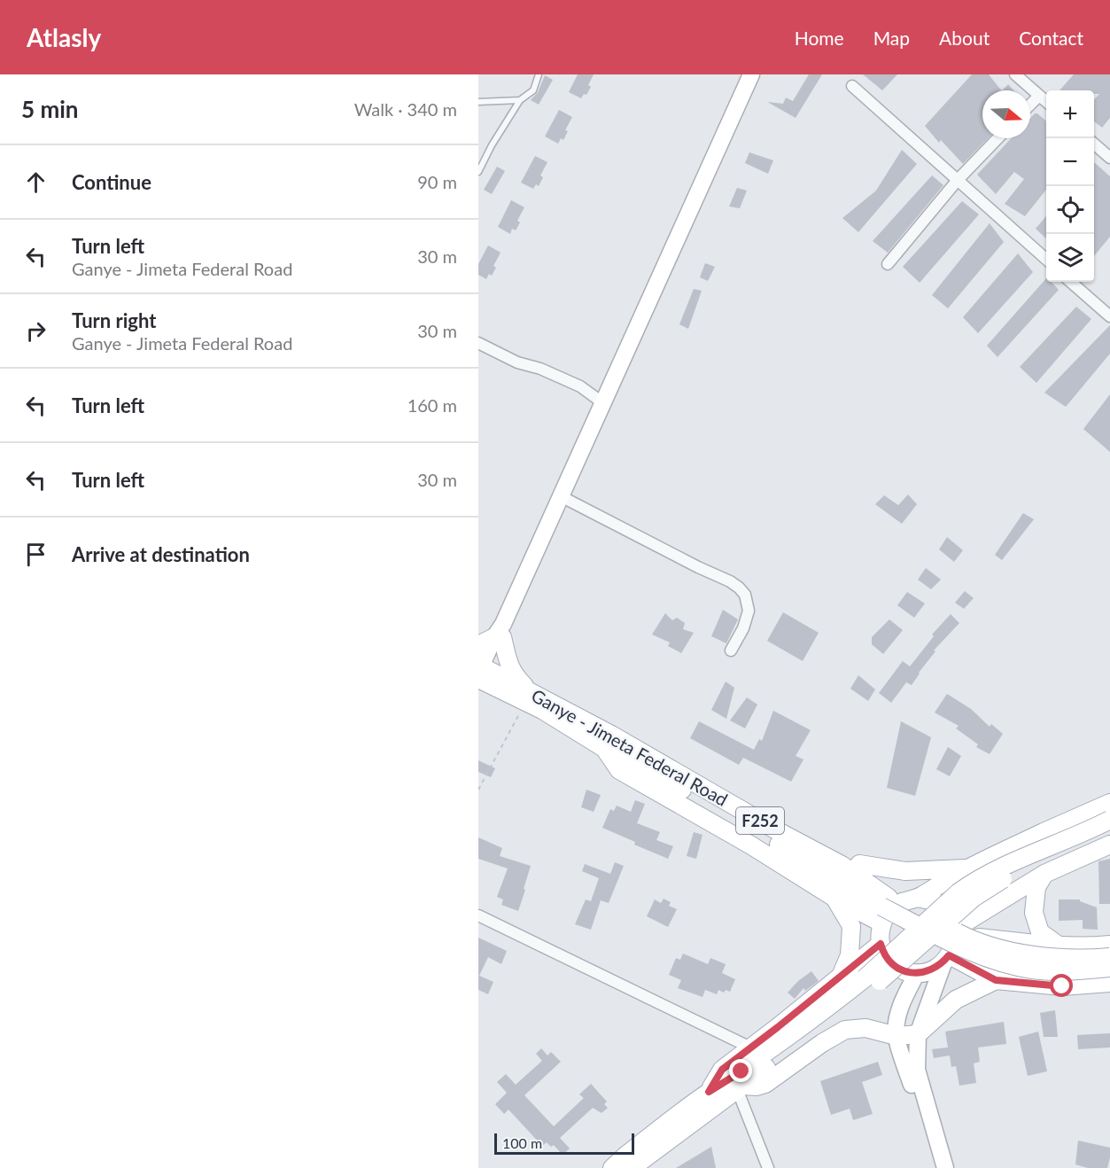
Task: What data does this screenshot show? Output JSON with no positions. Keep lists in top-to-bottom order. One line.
{"streets":{"main road":["Ganye - Jimeta Federal Road","F252"]},"scale_bar":"100 m","north":"right","page":{"header":"Atlasly","nav":["Home","Map","About","Contact"],"heading":["5 min","Walk · 340 m"],"map_buttons":["+","−"],"list":[["Continue","90 m"],["Turn left","Ganye - Jimeta Federal Road","30 m"],["Turn right","Ganye - Jimeta Federal Road","30 m"],["Turn left","160 m"],["Turn left","30 m"],"Arrive at destination"],"scale":"100 m"}}
